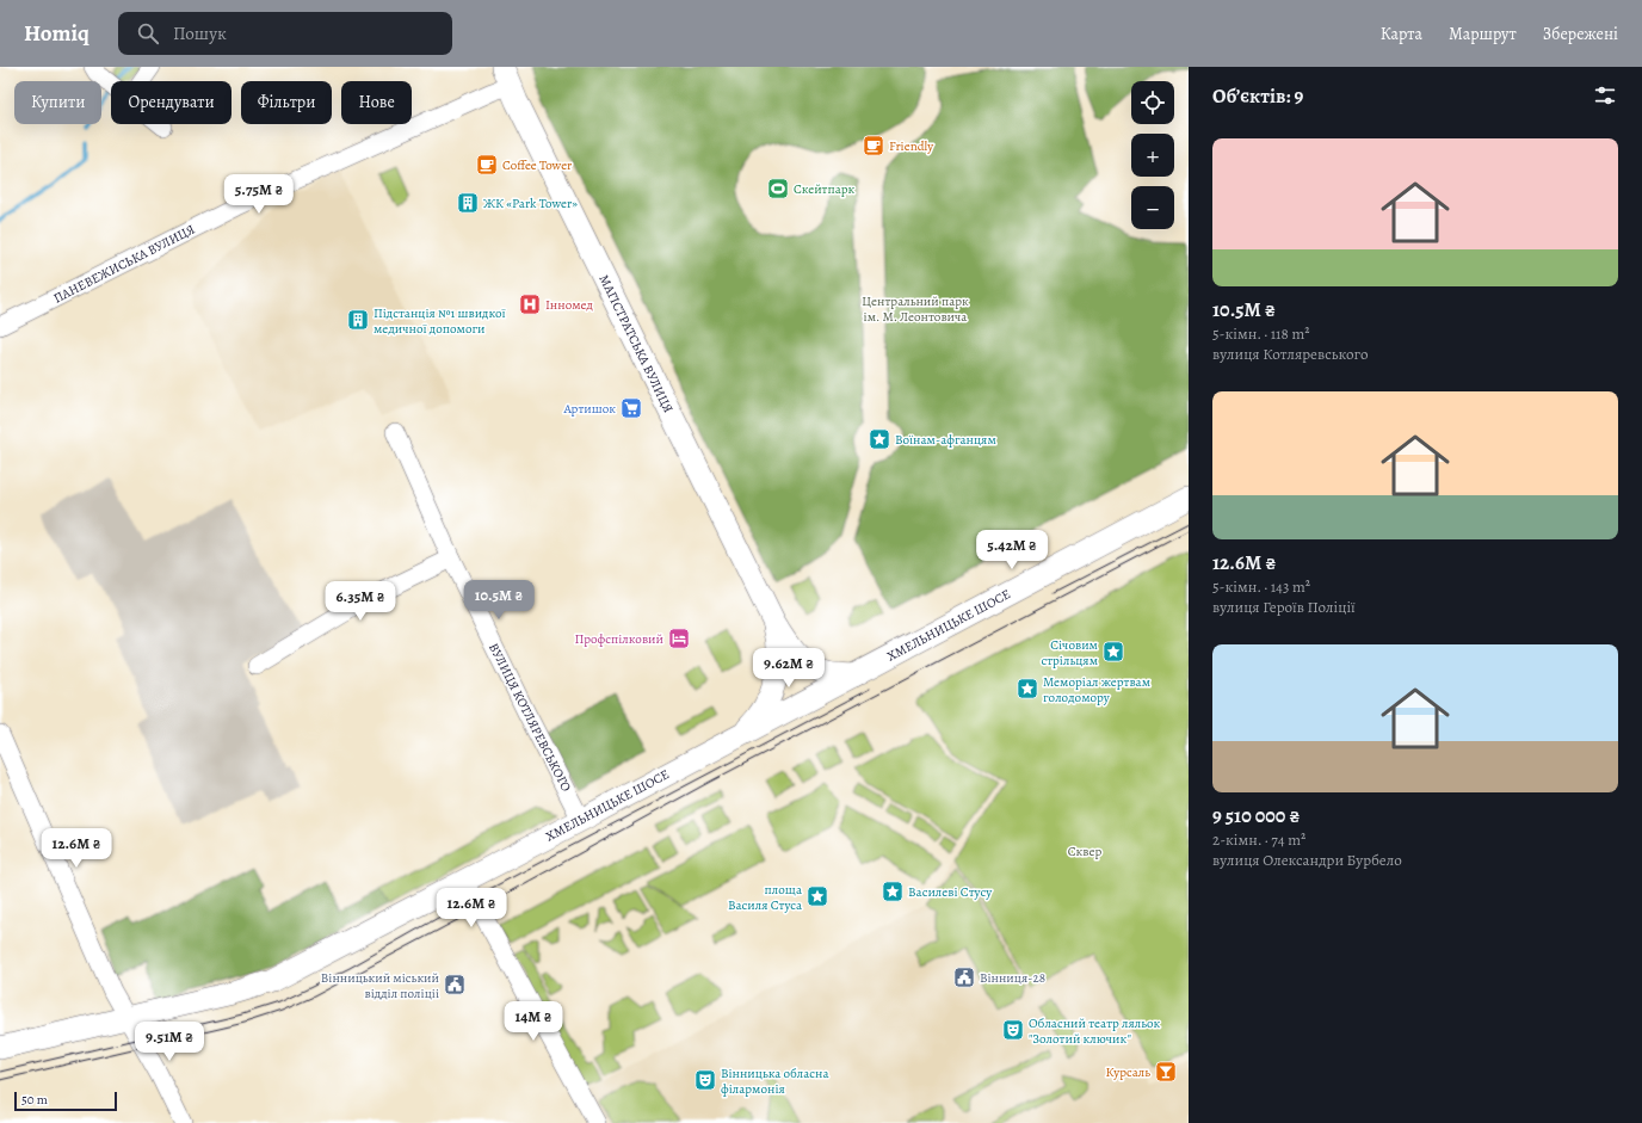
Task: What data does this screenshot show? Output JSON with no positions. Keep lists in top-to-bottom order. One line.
{"streets":{"main road":["МАГІСТРАТСЬКА ВУЛИЦЯ","ХМЕЛЬНИЦЬКЕ ШОСЕ"],"street":["ПАНЕВЕЖИСЬКА ВУЛИЦЯ","ВУЛИЦЯ КОТЛЯРЕВСЬКОГО"]},"crossings":[["ПАНЕВЕЖИСЬКА ВУЛИЦЯ","МАГІСТРАТСЬКА ВУЛИЦЯ"],["ХМЕЛЬНИЦЬКЕ ШОСЕ","ВУЛИЦЯ КОТЛЯРЕВСЬКОГО"]],"parks":["Центральний парк ім. М. Леонтовича","Сквер"],"places":{"cafe":["Friendly","Coffee Tower"],"sports":["Скейтпарк"],"building":["ЖК «Park Tower»","Підстанція №1 швидкої медичної допомоги"],"hospital":["Інномед"],"supermarket":["Артишок"],"place":["Воїнам-афганцям","Січовим стрільцям","Меморіал жертвам голодомору","Василеві Стусу","площа Василя Стуса"],"hotel":["Профспілковий"],"public building":["Вінниця-28","Вінницький міський відділ поліціі"],"theatre":["Обласний театр ляльок \"Золотий ключик\"","Вінницька обласна філармонія"],"bar":["Курсаль"]},"scale_bar":"50 m","page":{"header":"Homiq","search":"Пошук","nav":["Карта","Маршрут","Збережені"],"heading":"Об’єктів: 9","map_buttons":["+","−"],"chip":["Купити","Орендувати","Фільтри","Нове"],"list":[{"name":"10.5M ₴","note":"5-кімн. · 118 m² · вулиця Котляревського"},{"name":"12.6M ₴","note":"5-кімн. · 143 m² · вулиця Героїв Поліції"},{"name":"9 510 000 ₴","note":"2-кімн. · 74 m² · вулиця Олександри Бурбело"}],"price":["5.75M ₴","5.42M ₴","10.5M ₴","6.35M ₴","9.62M ₴","12.6M ₴","12.6M ₴","14M ₴","9.51M ₴"],"scale":"50 m"}}
